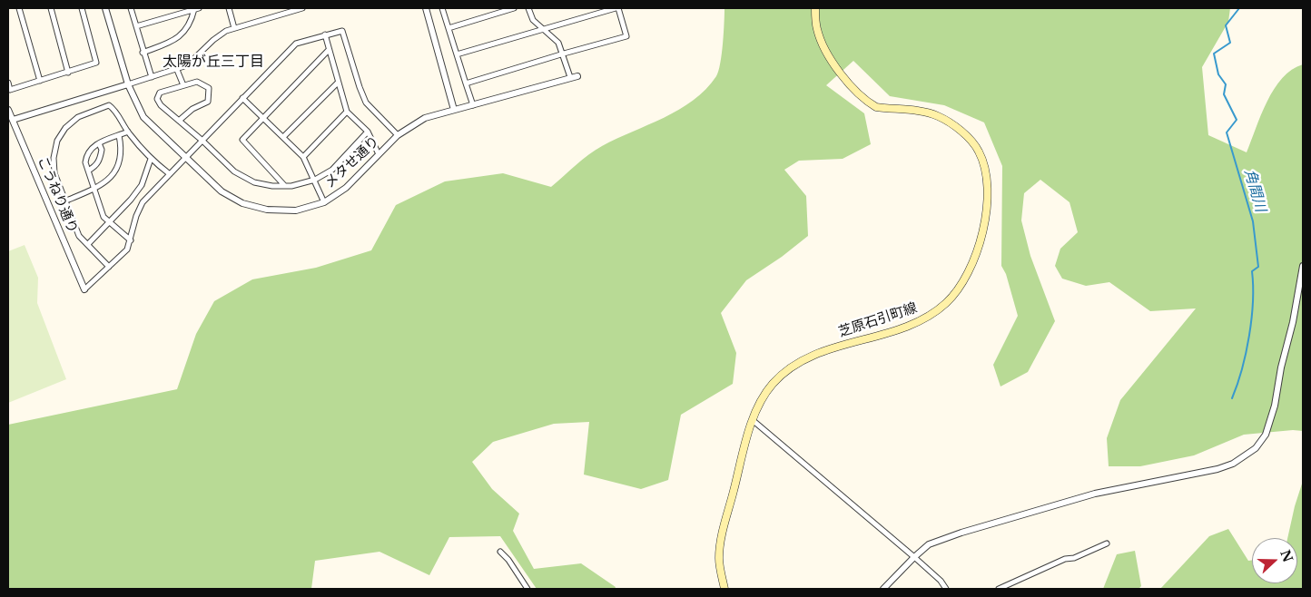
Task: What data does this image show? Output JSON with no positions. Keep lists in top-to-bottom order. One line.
{"streets":{"main road":["芝原石引町線"],"street":["メタせ通り","こうねり通り"]},"districts":["太陽が丘三丁目"],"water":["角間川"],"north":"right"}
